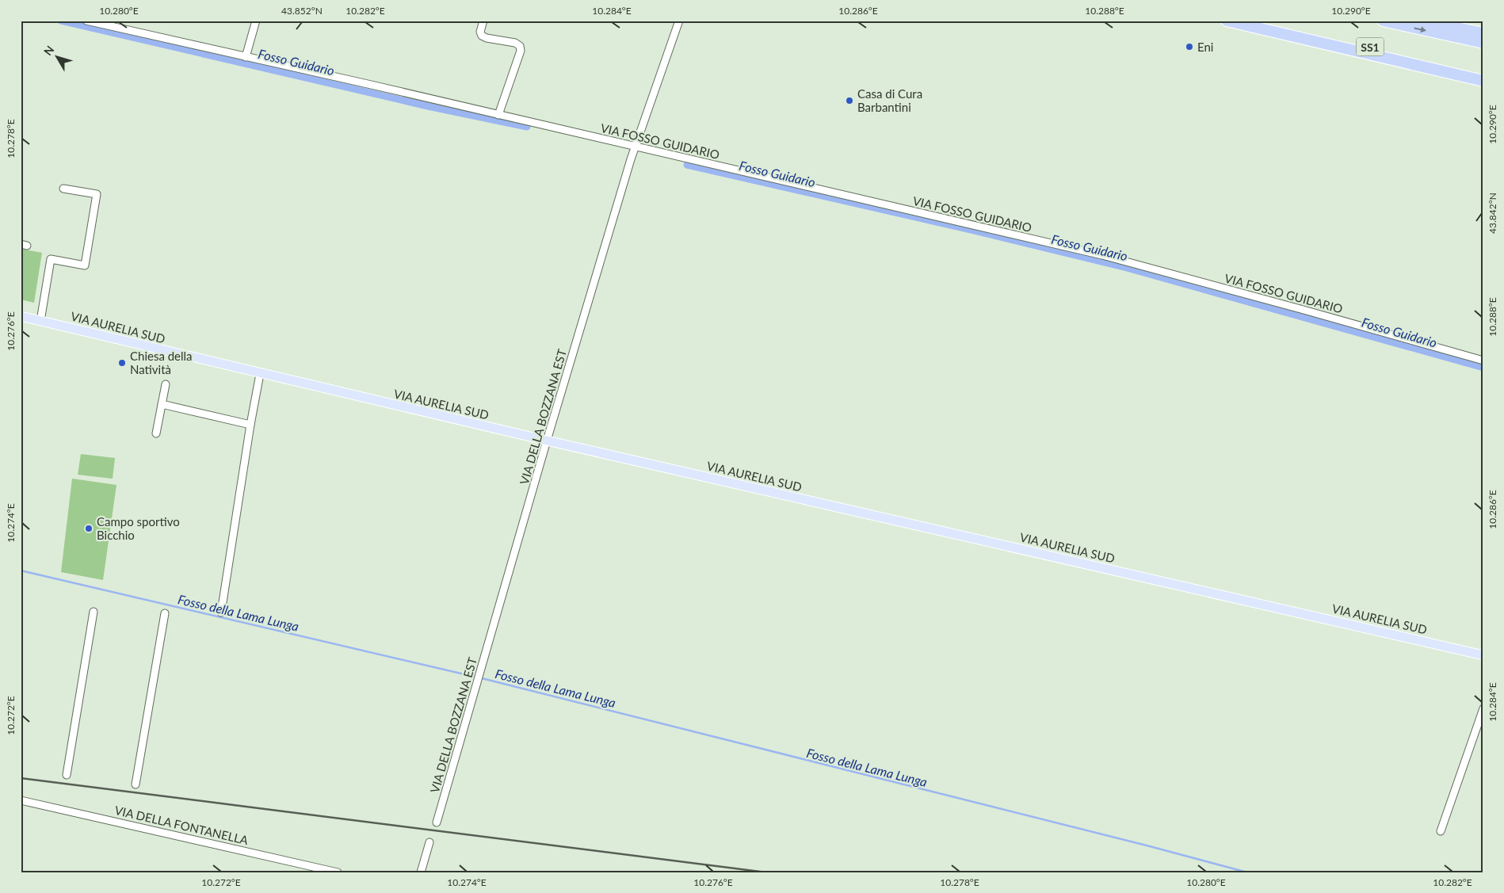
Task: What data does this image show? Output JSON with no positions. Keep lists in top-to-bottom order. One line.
{"streets":{"highway":["SS1"],"main road":["VIA AURELIA SUD"],"street":["VIA FOSSO GUIDARIO","VIA DELLA BOZZANA EST","VIA DELLA FONTANELLA"]},"crossings":[["VIA FOSSO GUIDARIO","VIA DELLA BOZZANA EST"],["VIA AURELIA SUD","VIA DELLA BOZZANA EST"]],"water":["Fosso Guidario","Fosso della Lama Lunga"],"places":["Eni","Casa di Cura Barbantini","Chiesa della Natività","Campo sportivo Bicchio"],"north":"top left","coordinates":["10.280°E","43.852°N","10.282°E","10.284°E","10.286°E","10.288°E","10.290°E","10.278°E","43.842°N","10.276°E","10.274°E","10.272°E"]}
